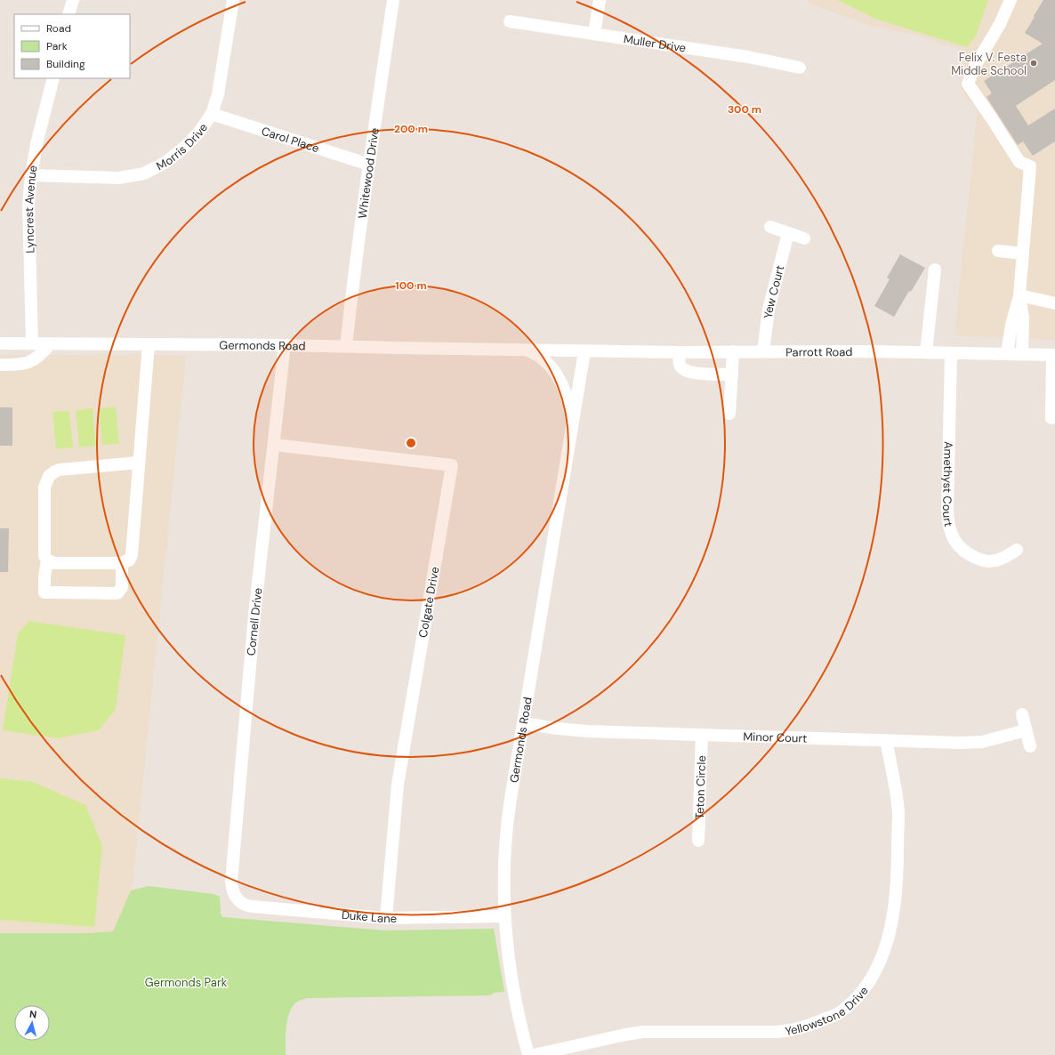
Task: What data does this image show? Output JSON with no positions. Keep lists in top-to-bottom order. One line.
{"streets":{"street":["Muller Drive","Carol Place","Morris Drive","Whitewood Drive","Lyncrest Avenue","Yew Court","Germonds Road","Parrott Road","Amethyst Court","Colgate Drive","Cornell Drive","Minor Court","Teton Circle","Duke Lane","Yellowstone Drive"]},"crossings":[["Carol Place","Morris Drive"],["Carol Place","Whitewood Drive"],["Morris Drive","Lyncrest Avenue"],["Whitewood Drive","Germonds Road"],["Lyncrest Avenue","Germonds Road"],["Yew Court","Parrott Road"],["Germonds Road","Parrott Road"],["Germonds Road","Cornell Drive"],["Germonds Road","Minor Court"],["Germonds Road","Duke Lane"],["Parrott Road","Amethyst Court"],["Colgate Drive","Cornell Drive"],["Colgate Drive","Duke Lane"],["Cornell Drive","Duke Lane"],["Minor Court","Teton Circle"],["Minor Court","Yellowstone Drive"]],"parks":["Germonds Park"],"places":["Felix V. Festa Middle School"],"legend":["Road","Park","Building"],"north":"top","rings":["300 m","200 m","100 m"]}
